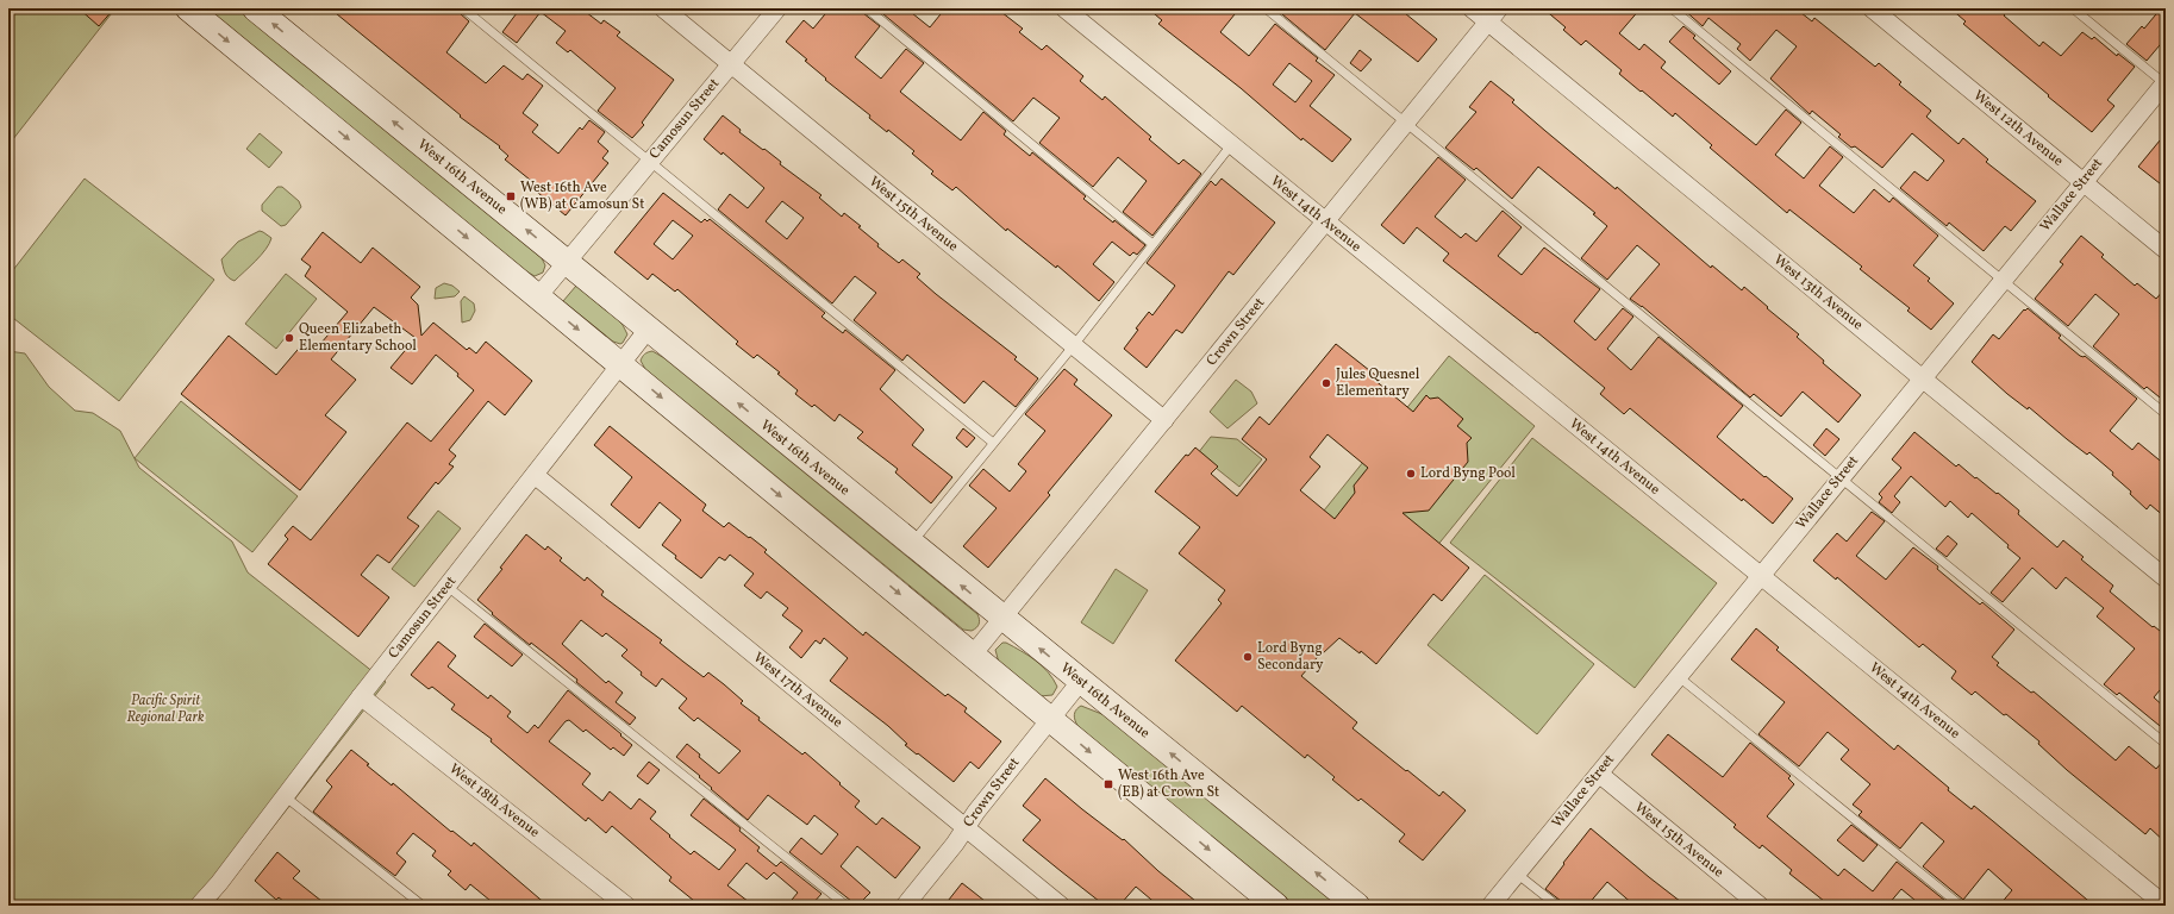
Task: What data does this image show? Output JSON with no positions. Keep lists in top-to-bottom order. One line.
{"streets":{"main road":["West 16th Avenue"],"street":["Camosun Street","West 12th Avenue","Wallace Street","West 15th Avenue","West 14th Avenue","West 13th Avenue","Crown Street","West 17th Avenue","West 18th Avenue"]},"crossings":[["Camosun Street","West 16th Avenue"],["Camosun Street","West 15th Avenue"],["Camosun Street","West 17th Avenue"],["Camosun Street","West 18th Avenue"],["West 12th Avenue","Wallace Street"],["West 16th Avenue","Crown Street"],["Wallace Street","West 15th Avenue"],["Wallace Street","West 14th Avenue"],["Wallace Street","West 13th Avenue"],["West 15th Avenue","Crown Street"],["West 14th Avenue","Crown Street"],["West 13th Avenue","Crown Street"],["Crown Street","West 17th Avenue"]],"parks":["Pacific Spirit Regional Park"],"places":{"transit":["West 16th Ave (WB) at Camosun St","West 16th Ave (EB) at Crown St"],"other":["Queen Elizabeth Elementary School","Jules Quesnel Elementary","Lord Byng Pool","Lord Byng Secondary"]}}
